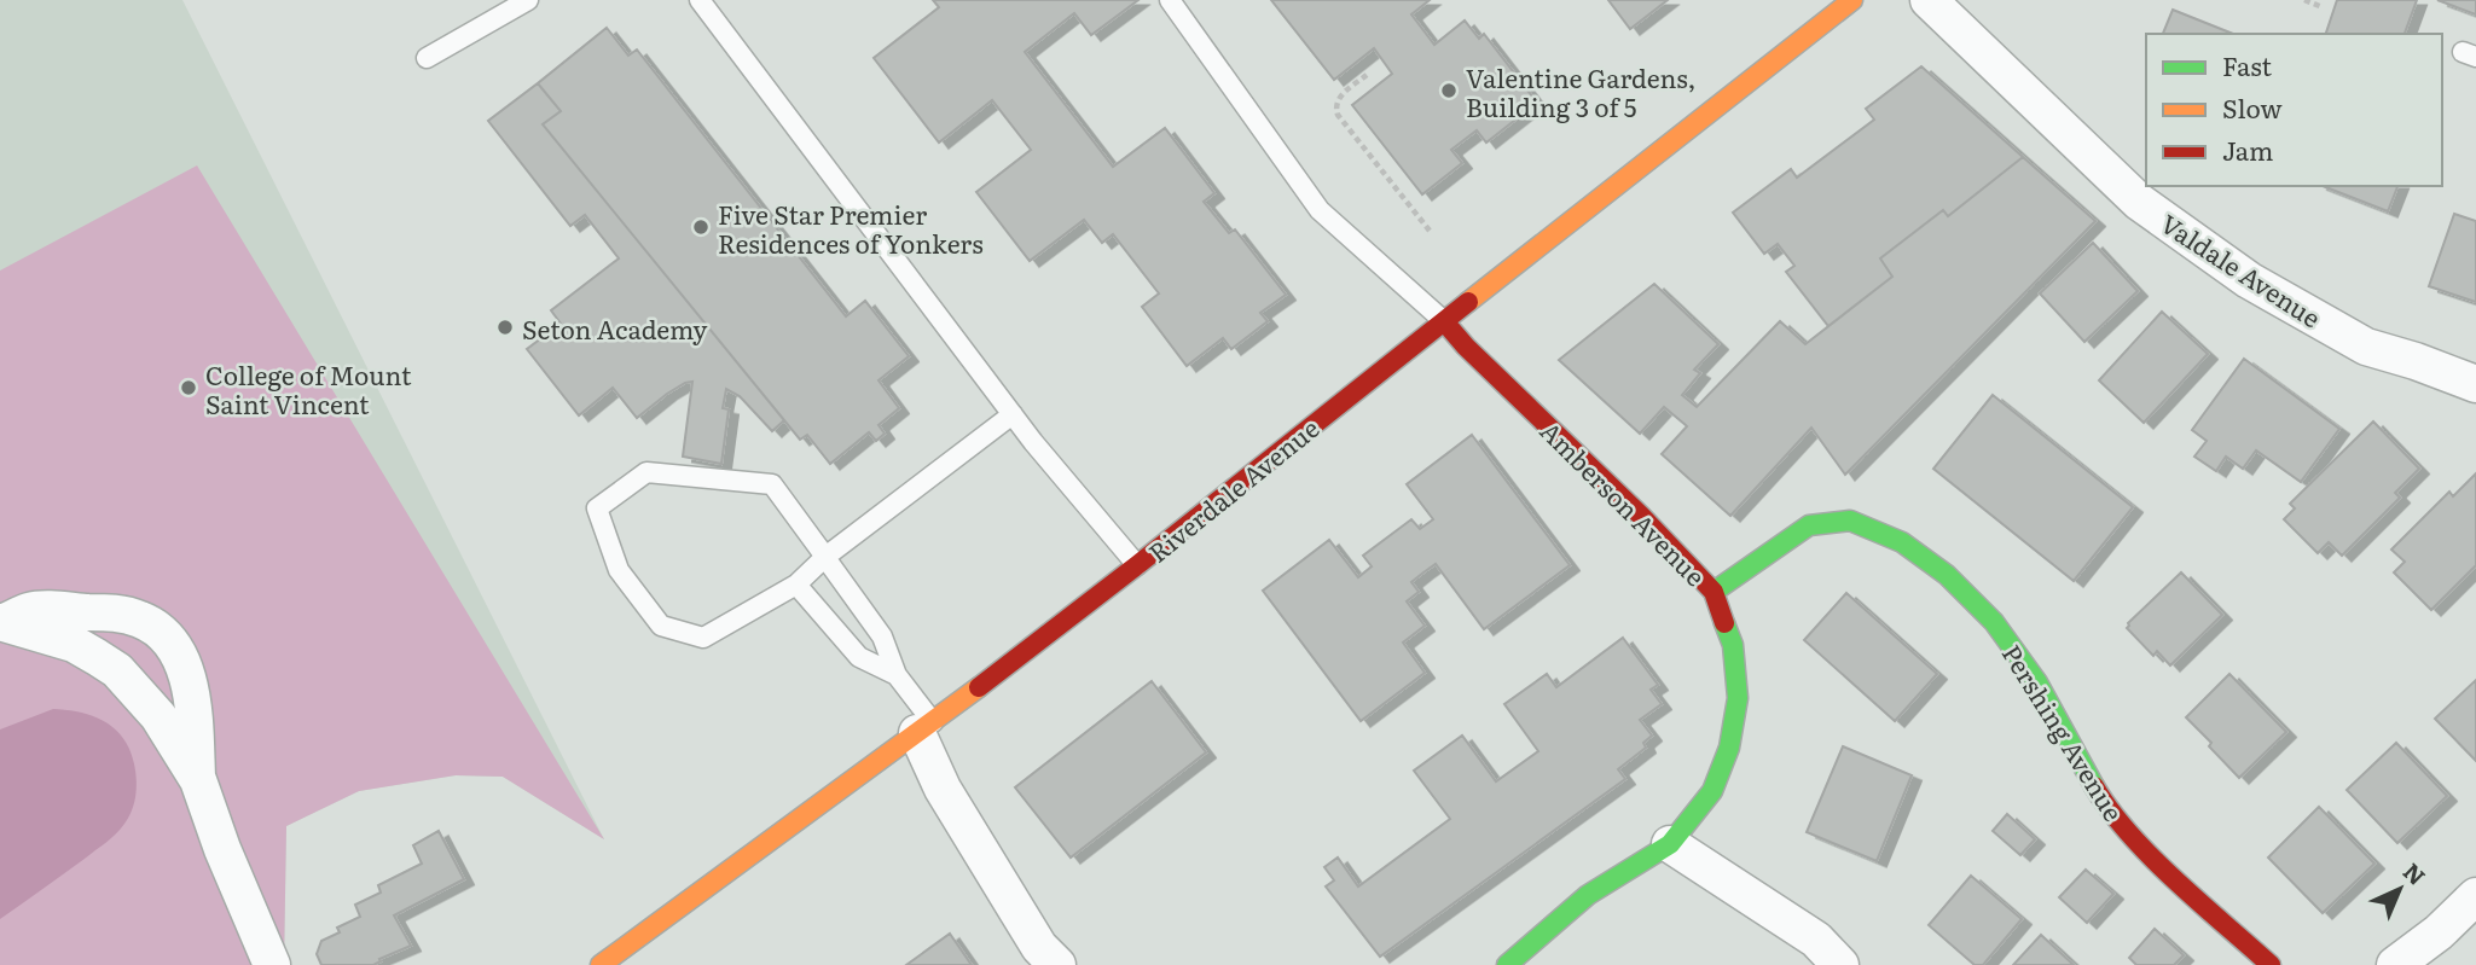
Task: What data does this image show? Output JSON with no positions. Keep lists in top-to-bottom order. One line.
{"streets":{"street":["Valdale Avenue","Riverdale Avenue","Amberson Avenue","Pershing Avenue"]},"crossings":[["Riverdale Avenue","Amberson Avenue"],["Amberson Avenue","Pershing Avenue"]],"places":["Valentine Gardens, Building 3 of 5","Five Star Premier Residences of Yonkers","Seton Academy","College of Mount Saint Vincent"],"legend":["Fast","Slow","Jam"],"north":"top right"}
